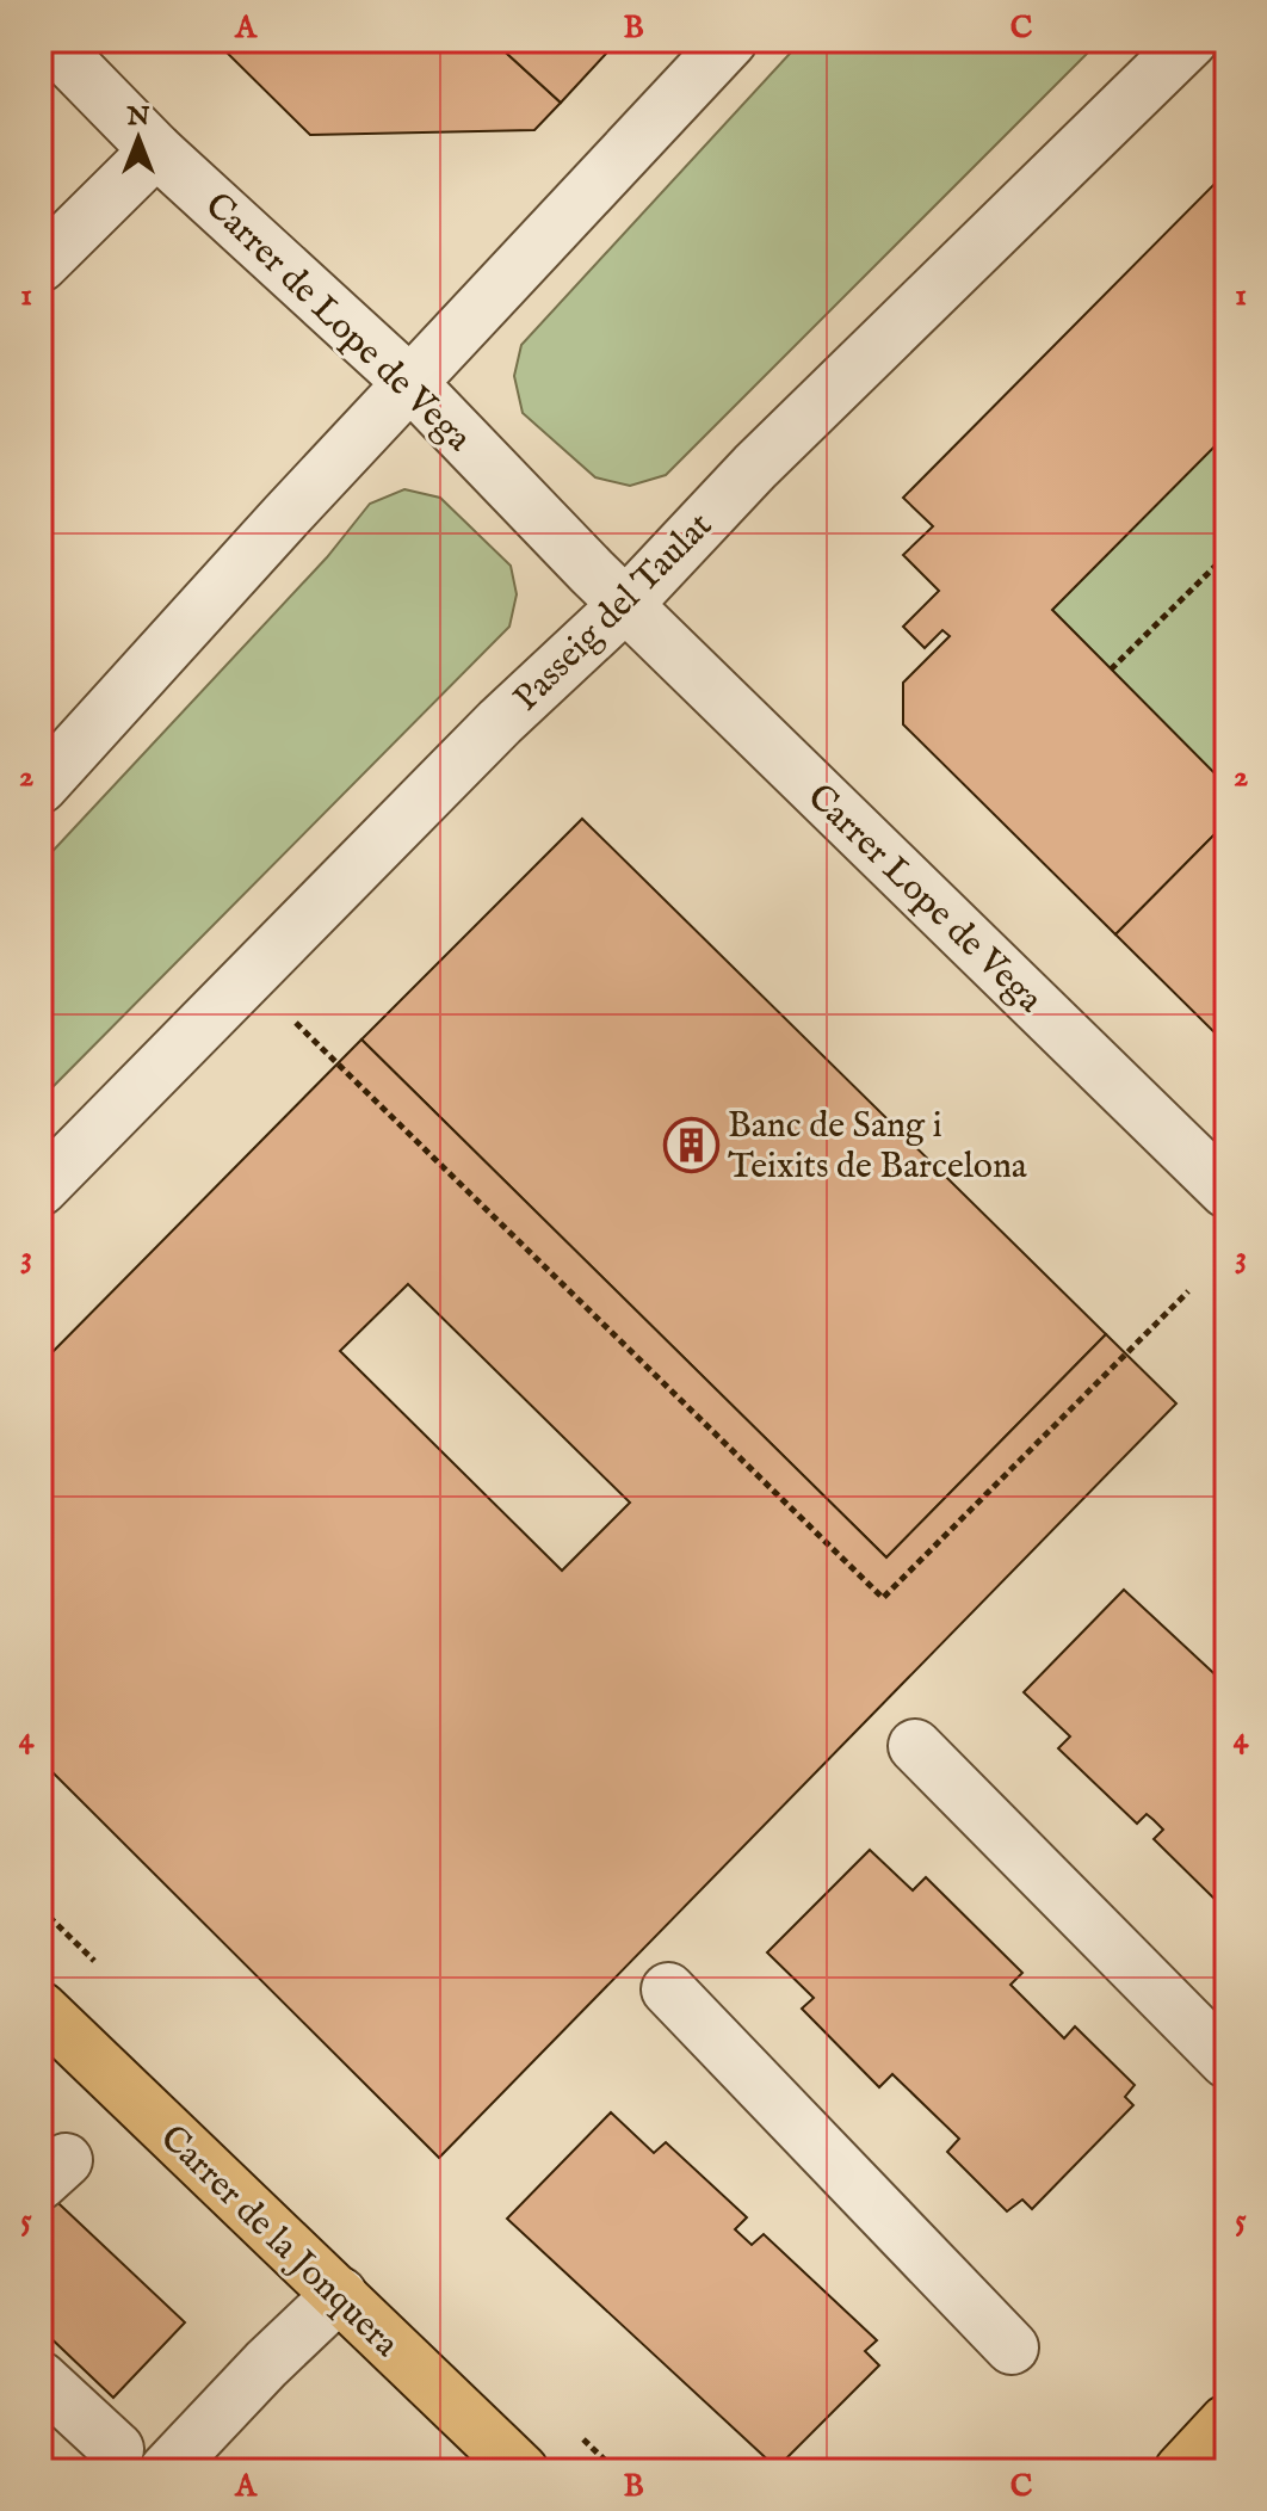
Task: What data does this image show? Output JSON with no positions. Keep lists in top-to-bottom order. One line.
{"streets":{"main road":["Carrer de la Jonquera"],"street":["Carrer de Lope de Vega","Passeig del Taulat","Carrer Lope de Vega"]},"crossings":[["Carrer de Lope de Vega","Passeig del Taulat"],["Carrer de Lope de Vega","Carrer Lope de Vega"],["Passeig del Taulat","Carrer Lope de Vega"]],"places":{"building":["Banc de Sang i Teixits de Barcelona"]},"north":"top","grid":{"columns":["A","B","C"],"rows":["1","2","3","4","5"]}}
